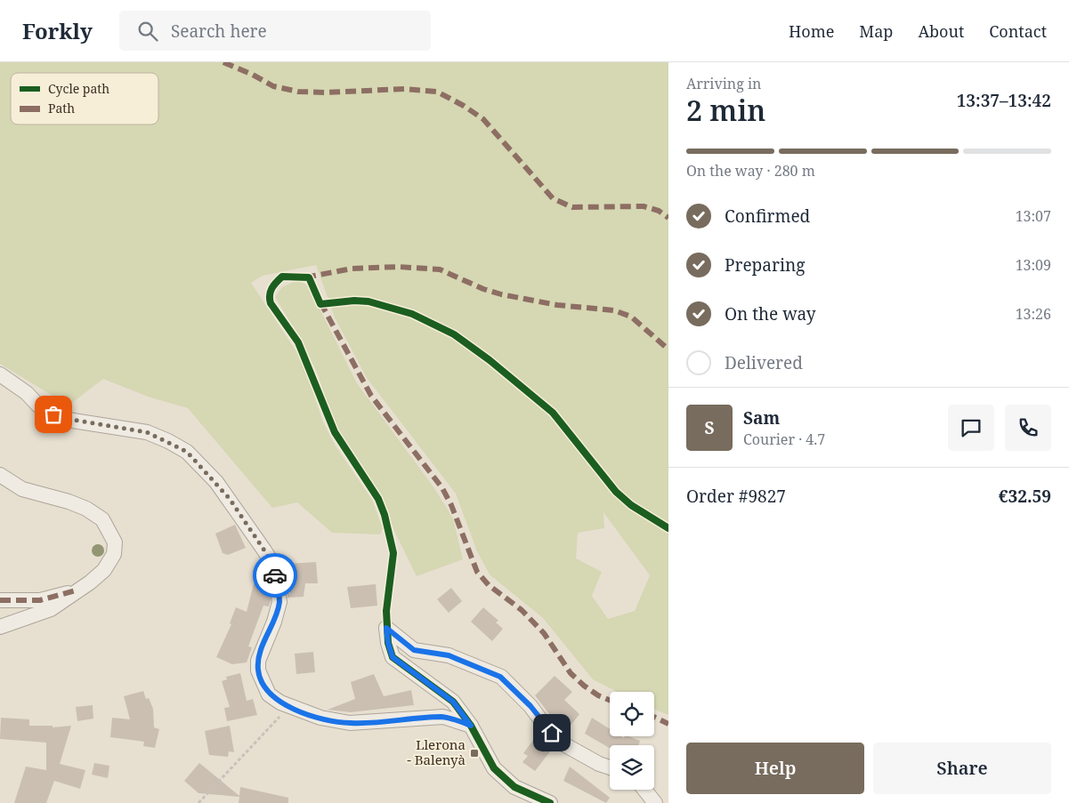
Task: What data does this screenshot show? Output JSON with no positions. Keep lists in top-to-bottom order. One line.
{"places":{"transit":["Llerona - Balenyà"]},"legend":["Cycle path","Path"],"page":{"header":"Forkly","search":"Search here","nav":["Home","Map","About","Contact"],"heading":["2 min","Arriving in","13:37–13:42"],"panel":["Sam","Courier · 4.7","Order #9827","€32.59"],"bar":"On the way · 280 m","list":[["Confirmed","13:07"],["Preparing","13:09"],["On the way","13:26"],"Delivered"],"round":"S","buttons":["Help","Share"]}}
